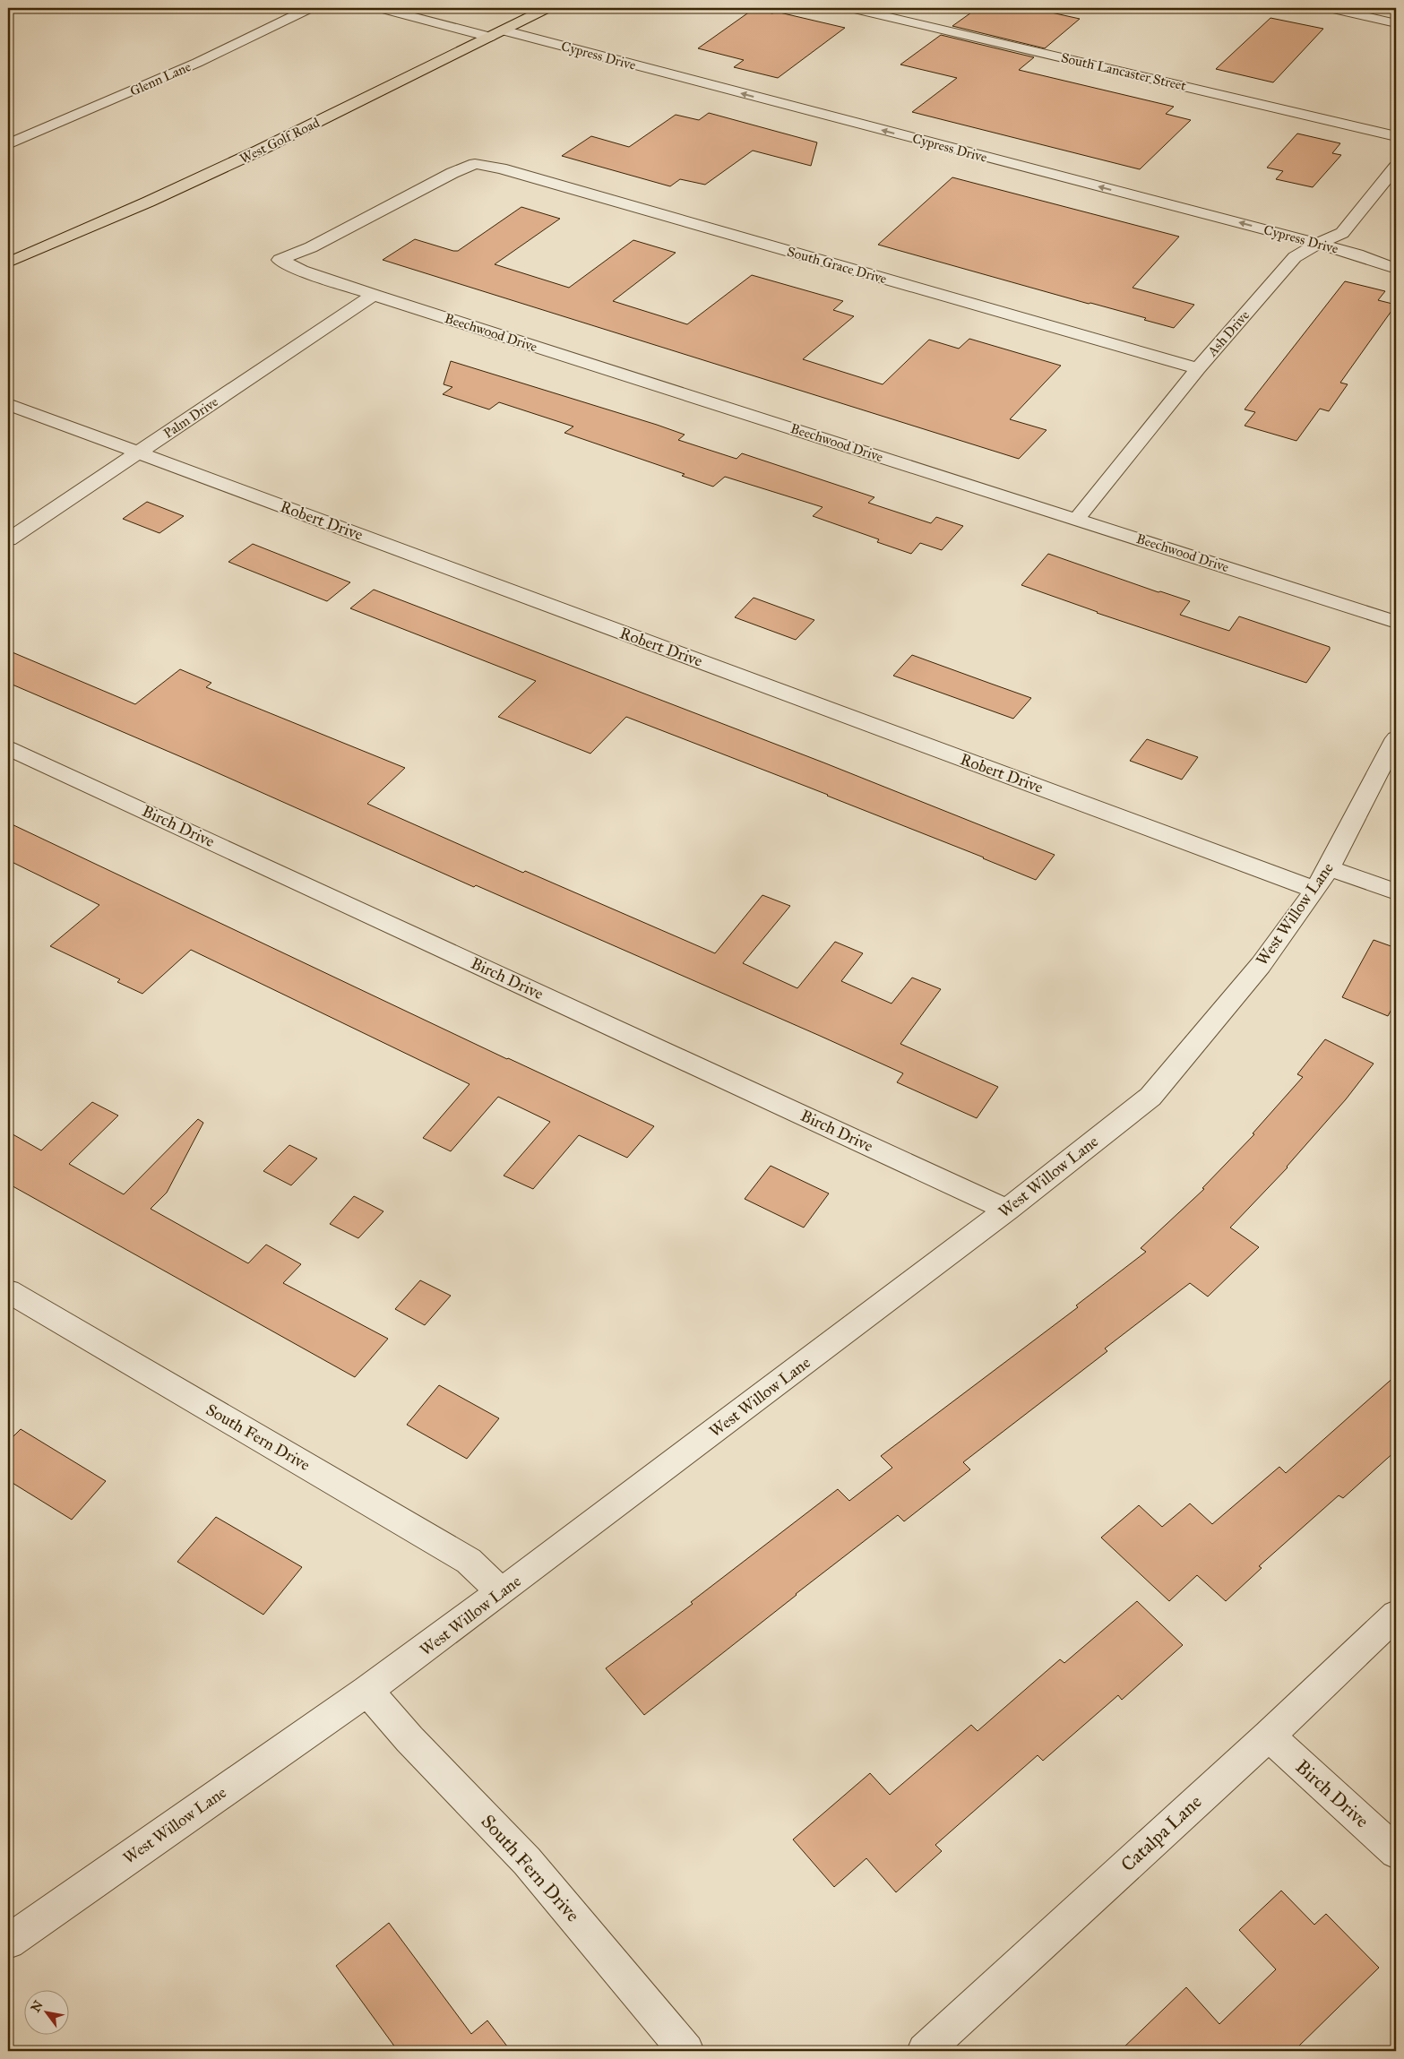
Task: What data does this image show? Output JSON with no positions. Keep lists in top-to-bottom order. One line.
{"streets":{"main road":["West Golf Road"],"street":["Cypress Drive","South Lancaster Street","Glenn Lane","South Grace Drive","Beechwood Drive","Ash Drive","Palm Drive","Robert Drive","Birch Drive","West Willow Lane","South Fern Drive","Catalpa Lane"]},"crossings":[["Cypress Drive","West Golf Road"],["Cypress Drive","Ash Drive"],["South Grace Drive","Beechwood Drive"],["South Grace Drive","Ash Drive"],["Beechwood Drive","Ash Drive"],["Beechwood Drive","Palm Drive"],["Palm Drive","Robert Drive"],["Robert Drive","West Willow Lane"],["Birch Drive","West Willow Lane"],["Birch Drive","Catalpa Lane"],["West Willow Lane","South Fern Drive"]],"one_way":["Cypress Drive"],"north":"top left"}
